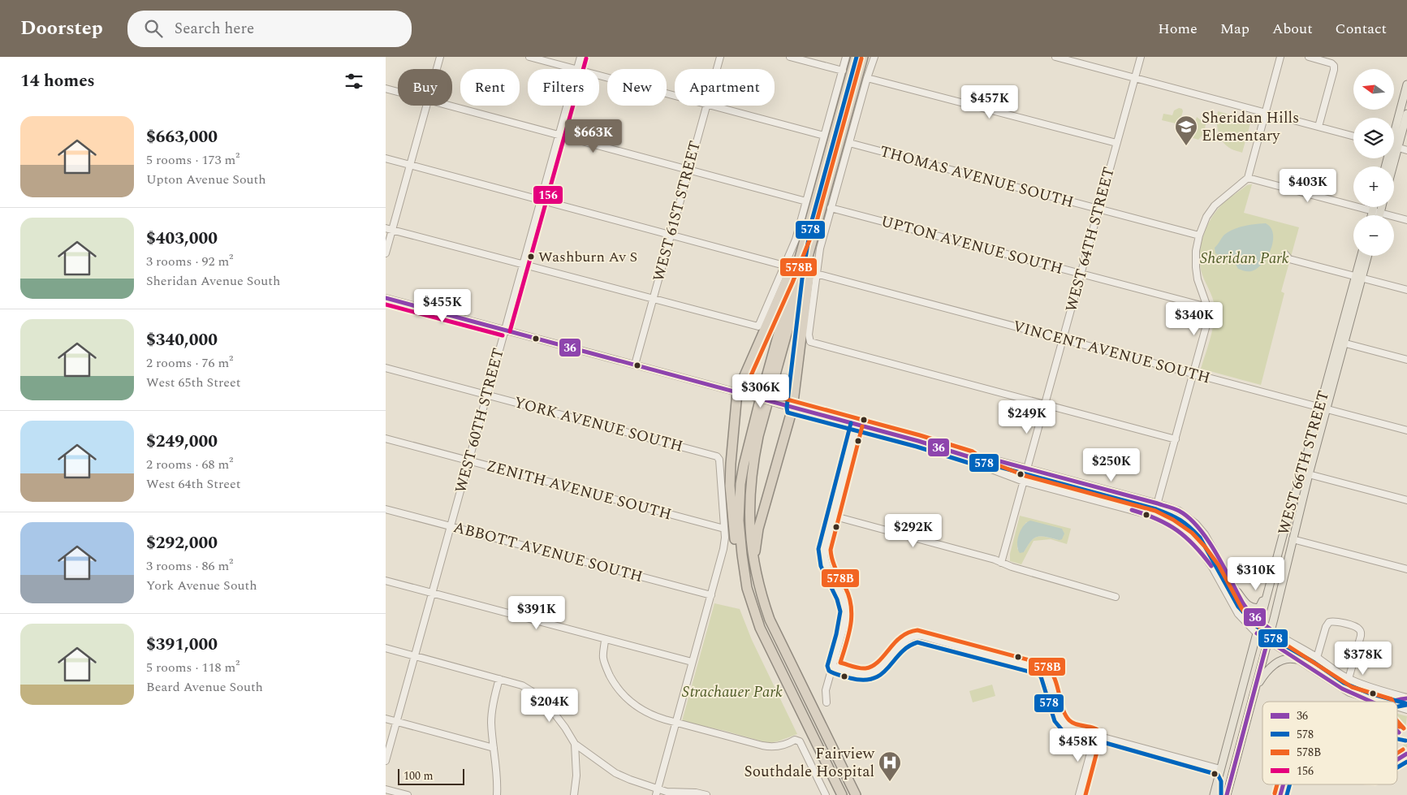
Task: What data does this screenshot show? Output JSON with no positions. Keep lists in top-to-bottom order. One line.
{"streets":{"main road":["WEST 66TH STREET"],"street":["THOMAS AVENUE SOUTH","WEST 61ST STREET","WEST 64TH STREET","UPTON AVENUE SOUTH","VINCENT AVENUE SOUTH","WEST 60TH STREET","YORK AVENUE SOUTH","ZENITH AVENUE SOUTH","ABBOTT AVENUE SOUTH"]},"crossings":[["THOMAS AVENUE SOUTH","WEST 64TH STREET"],["WEST 64TH STREET","UPTON AVENUE SOUTH"],["WEST 64TH STREET","VINCENT AVENUE SOUTH"],["VINCENT AVENUE SOUTH","WEST 66TH STREET"],["WEST 60TH STREET","YORK AVENUE SOUTH"],["WEST 60TH STREET","ZENITH AVENUE SOUTH"],["WEST 60TH STREET","ABBOTT AVENUE SOUTH"],["YORK AVENUE SOUTH","ZENITH AVENUE SOUTH"]],"parks":["Sheridan Park","Strachauer Park"],"places":{"school or university":["Sheridan Hills Elementary"],"other":["Washburn Av S"],"hospital":["Fairview Southdale Hospital"]},"lines":["transit line 578","transit line 578B","transit line 156","transit line 36"],"legend":["36","578","578B","156"],"scale_bar":"100 m","north":"left","page":{"header":"Doorstep","search":"Search here","nav":["Home","Map","About","Contact"],"heading":"14 homes","map_buttons":["+","−"],"chip":["Buy","Rent","Filters","New","Apartment"],"price":["$457K","$663K","$403K","$455K","$340K","$306K","$249K","$250K","$292K","$310K","$391K","$378K","$204K","$458K"],"list":[{"name":"$663,000","note":"5 rooms · 173 m² · Upton Avenue South"},{"name":"$403,000","note":"3 rooms · 92 m² · Sheridan Avenue South"},{"name":"$340,000","note":"2 rooms · 76 m² · West 65th Street"},{"name":"$249,000","note":"2 rooms · 68 m² · West 64th Street"},{"name":"$292,000","note":"3 rooms · 86 m² · York Avenue South"},{"name":"$391,000","note":"5 rooms · 118 m² · Beard Avenue South"}],"scale":"100 m"}}
